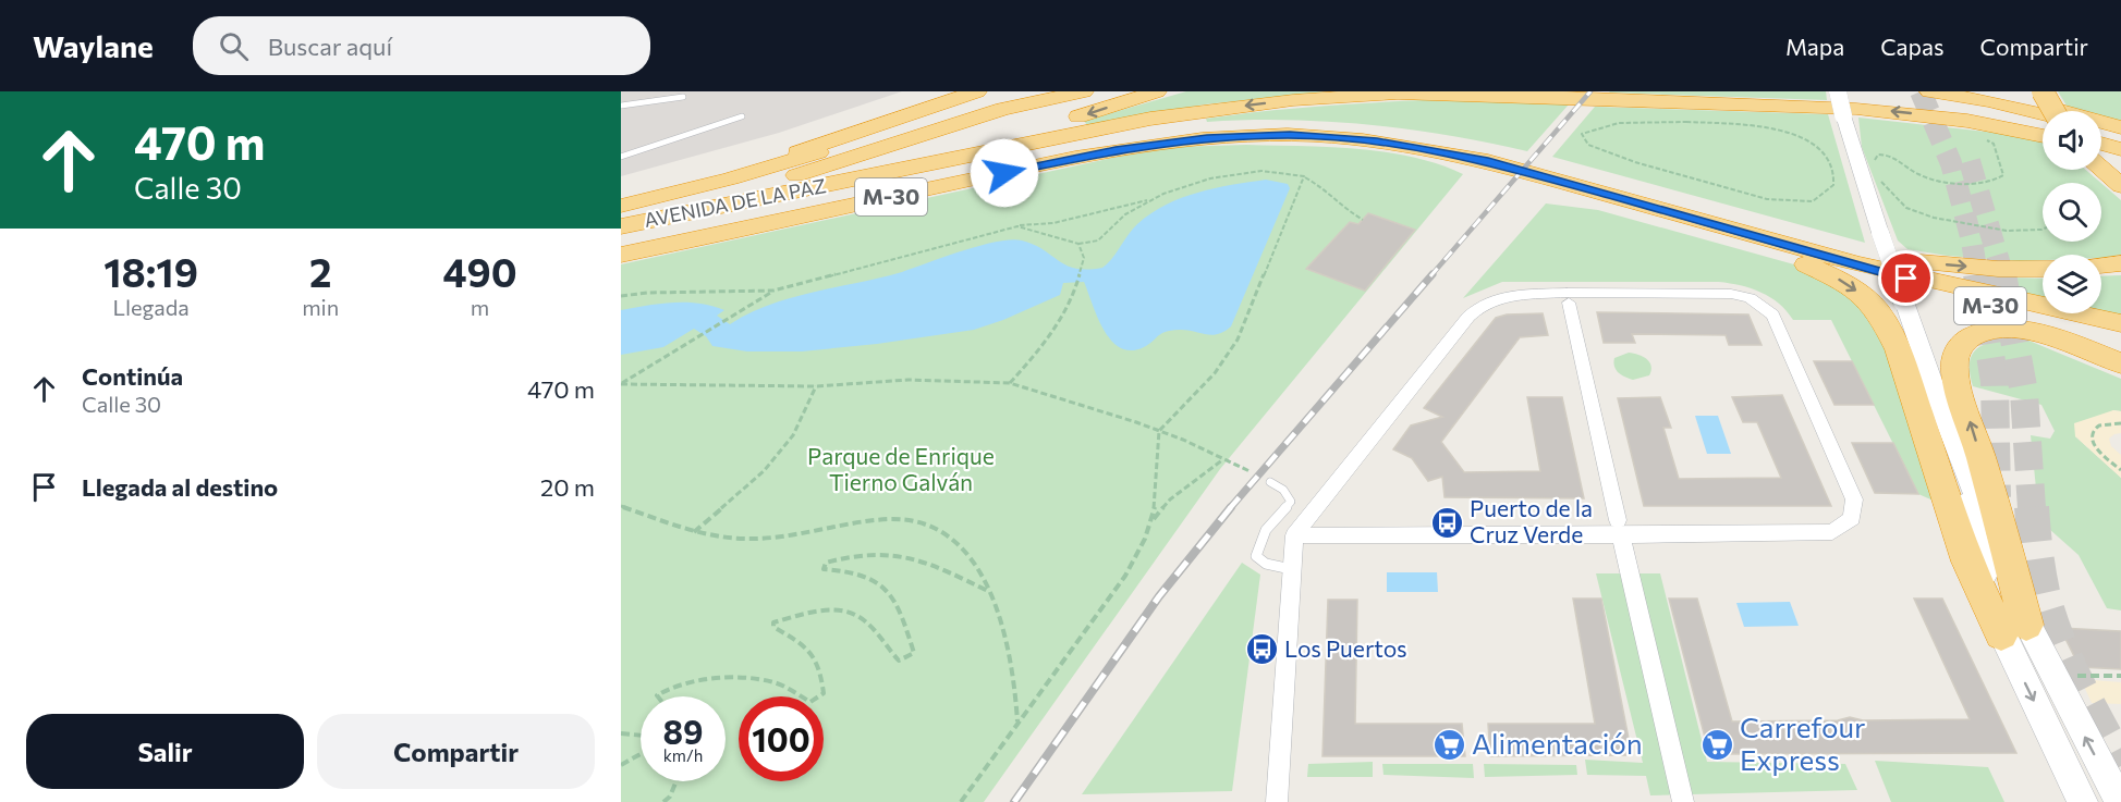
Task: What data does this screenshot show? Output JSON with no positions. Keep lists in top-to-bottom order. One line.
{"streets":{"highway":["M-30","AVENIDA DE LA PAZ"]},"crossings":[["M-30","AVENIDA DE LA PAZ"]],"parks":["Parque de Enrique Tierno Galván"],"places":{"bus stop":["Puerto de la Cruz Verde","Los Puertos"],"supermarket":["Alimentación","Carrefour Express"]},"page":{"header":"Waylane","search":"Buscar aquí","nav":["Mapa","Capas","Compartir"],"turn":["470 m","Calle 30"],"eta":["18:19","Llegada","2","min","490","m"],"list":[{"name":"Continúa","note":"Calle 30","value":"470 m"},{"name":"Llegada al destino","value":"20 m"}],"speed":"89 km/h","limit":"100","buttons":["Salir","Compartir"]}}
